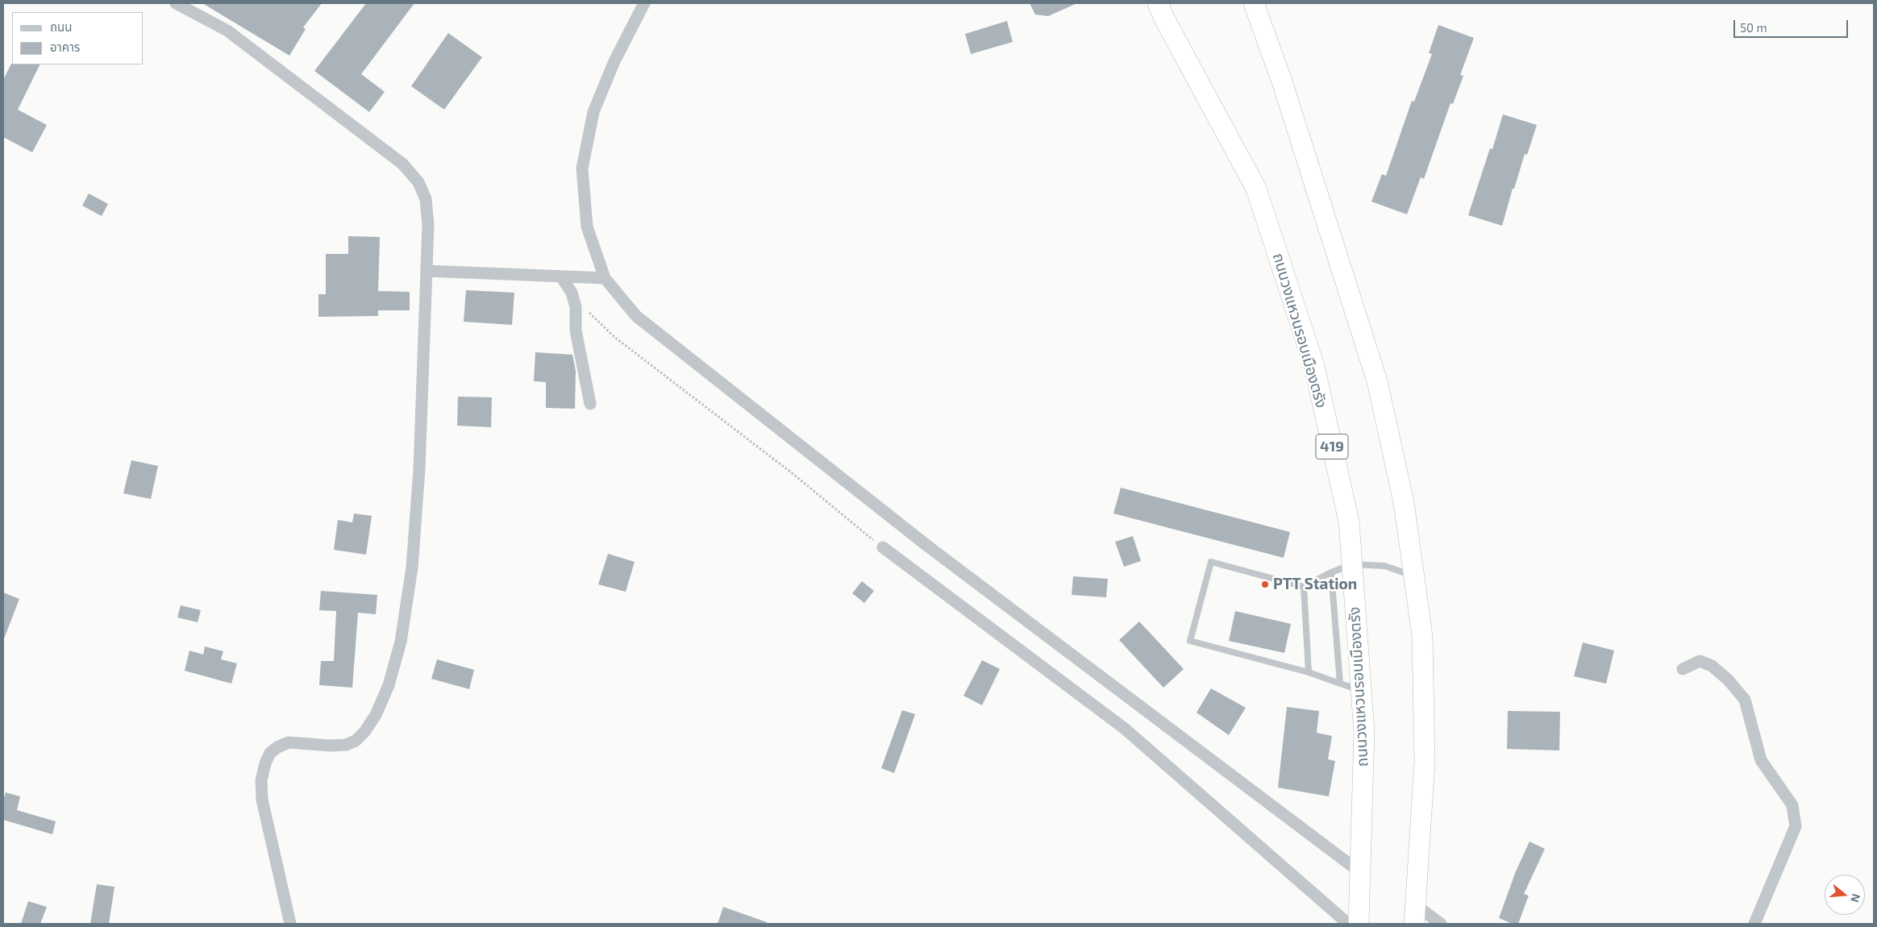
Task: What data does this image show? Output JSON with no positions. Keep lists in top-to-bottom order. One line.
{"streets":{"highway":["ถนนวงแหวนรอบเมืองตรัง","419"]},"places":["PTT Station"],"legend":["ถนน","อาคาร"],"scale_bar":"50 m","north":"right"}
